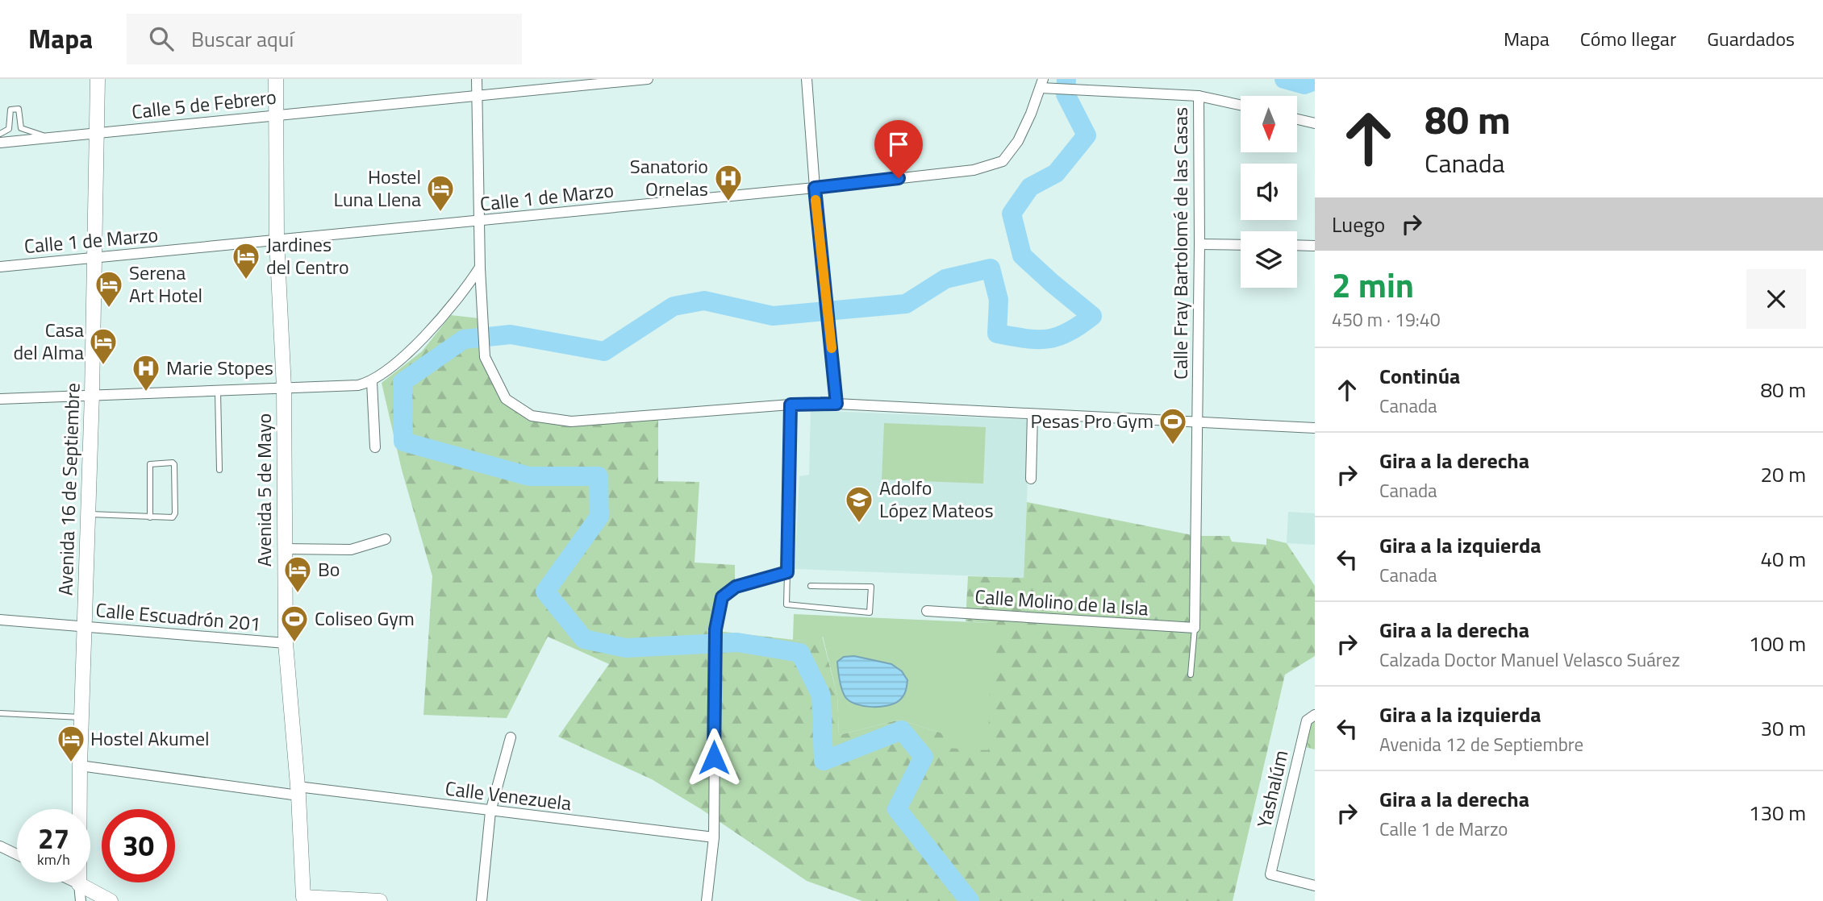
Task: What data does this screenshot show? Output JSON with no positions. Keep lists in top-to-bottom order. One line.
{"streets":{"main road":["Avenida 16 de Septiembre","Avenida 5 de Mayo"],"street":["Calle 5 de Febrero","Calle 1 de Marzo","Calle Fray Bartolomé de las Casas","Calle Molino de la Isla","Calle Escuadrón 201","Yashalúm","Calle Venezuela"]},"crossings":[["Calle 5 de Febrero","Avenida 16 de Septiembre"],["Calle 5 de Febrero","Avenida 5 de Mayo"],["Calle 1 de Marzo","Avenida 16 de Septiembre"],["Calle 1 de Marzo","Avenida 5 de Mayo"],["Calle Fray Bartolomé de las Casas","Calle Molino de la Isla"],["Avenida 16 de Septiembre","Calle Escuadrón 201"],["Avenida 16 de Septiembre","Calle Venezuela"],["Avenida 5 de Mayo","Calle Escuadrón 201"],["Avenida 5 de Mayo","Calle Venezuela"]],"places":{"hospital":["Sanatorio Ornelas","Marie Stopes"],"hotel":["Hostel Luna Llena","Jardines del Centro","Serena Art Hotel","Casa del Alma","Bo","Hostel Akumel"],"sports":["Pesas Pro Gym","Coliseo Gym"],"school or university":["Adolfo López Mateos"]},"north":"bottom","page":{"header":"Mapa","search":"Buscar aquí","nav":["Mapa","Cómo llegar","Guardados"],"turn":["80 m","Canada"],"then":"Luego","heading":["2 min","450 m · 19:40"],"list":[{"name":"Continúa","note":"Canada","value":"80 m"},{"name":"Gira a la derecha","note":"Canada","value":"20 m"},{"name":"Gira a la izquierda","note":"Canada","value":"40 m"},{"name":"Gira a la derecha","note":"Calzada Doctor Manuel Velasco Suárez","value":"100 m"},{"name":"Gira a la izquierda","note":"Avenida 12 de Septiembre","value":"30 m"},{"name":"Gira a la derecha","note":"Calle 1 de Marzo","value":"130 m"}],"speed":"27 km/h","limit":"30"}}
